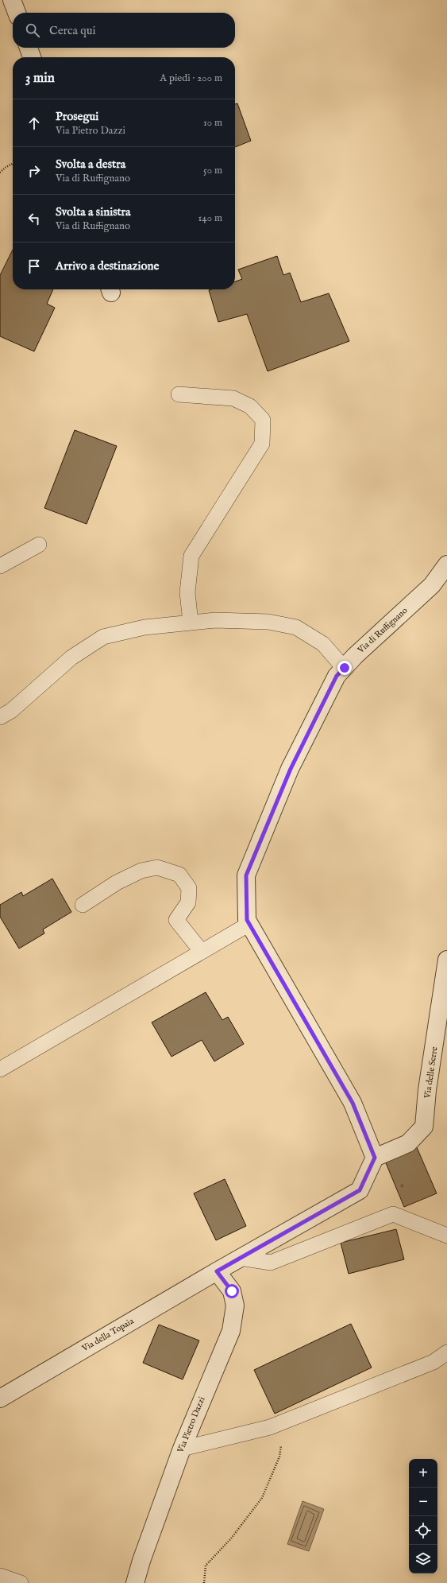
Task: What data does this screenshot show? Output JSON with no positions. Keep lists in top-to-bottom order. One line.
{"streets":{"street":["Via di Ruffignano","Via delle Serre","Via della Topaia","Via Pietro Dazzi"]},"crossings":[["Via di Ruffignano","Via delle Serre"],["Via della Topaia","Via Pietro Dazzi"]],"house_numbers":["2"],"page":{"search":"Cerca qui","heading":["3 min","A piedi · 200 m"],"list":[["Prosegui","Via Pietro Dazzi","10 m"],["Svolta a destra","Via di Ruffignano","50 m"],["Svolta a sinistra","Via di Ruffignano","140 m"],"Arrivo a destinazione"],"map_buttons":["+","−"]}}
